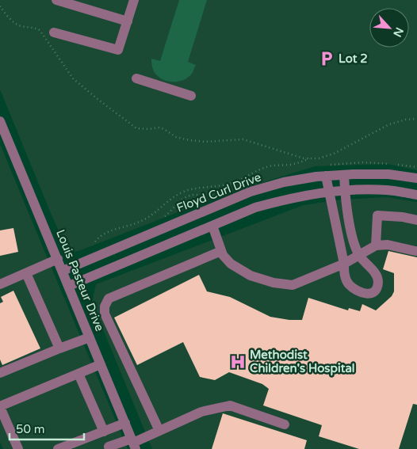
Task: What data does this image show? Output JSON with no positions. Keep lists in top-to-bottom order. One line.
{"streets":{"street":["Floyd Curl Drive","Louis Pasteur Drive"]},"crossings":[["Floyd Curl Drive","Louis Pasteur Drive"]],"places":{"parking":["Lot 2"],"hospital":["Methodist Children's Hospital"]},"scale_bar":"50 m","north":"bottom right"}
